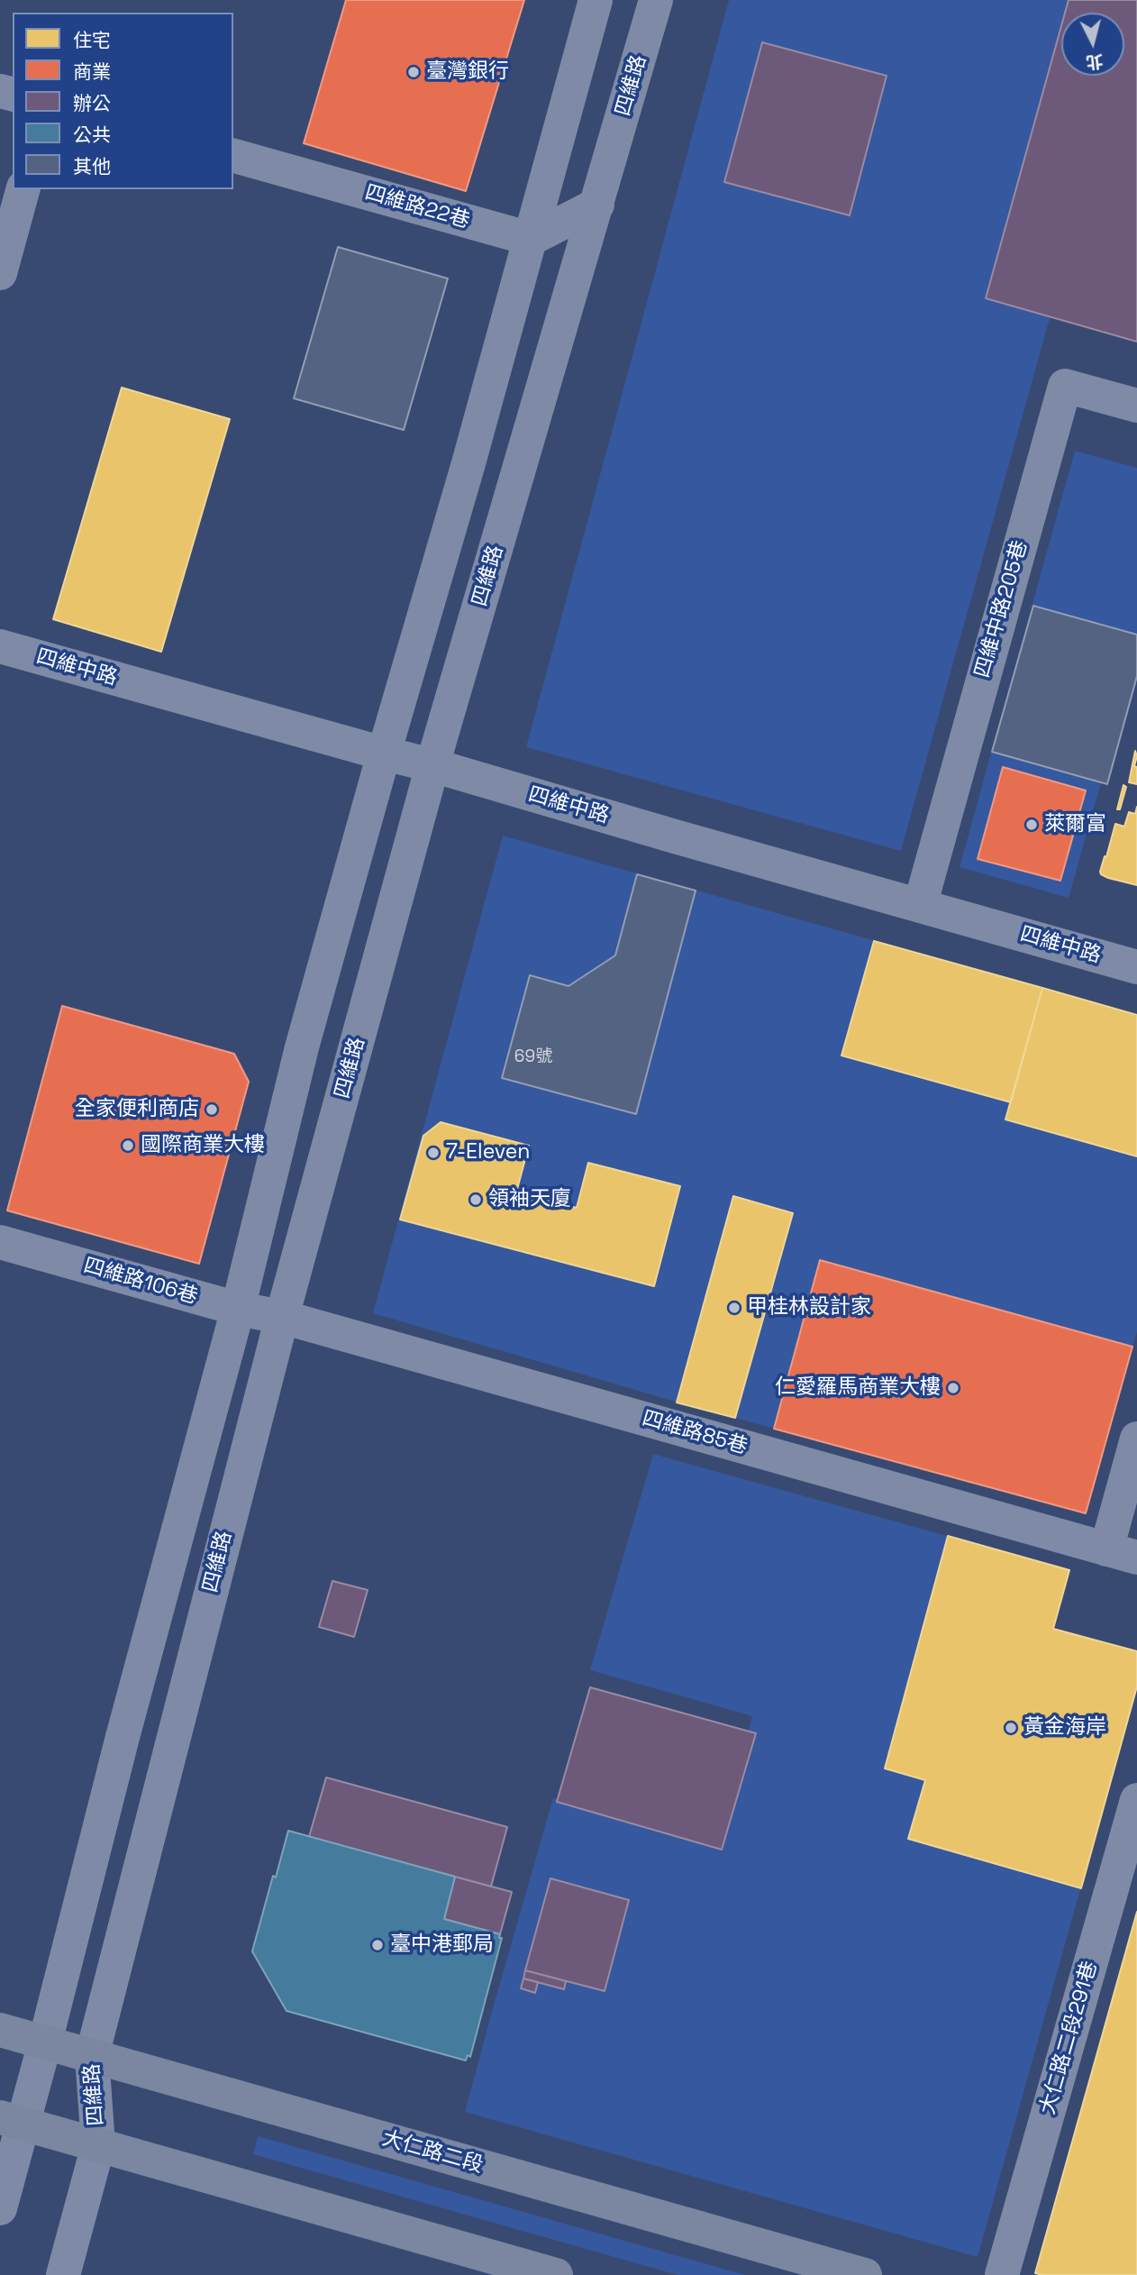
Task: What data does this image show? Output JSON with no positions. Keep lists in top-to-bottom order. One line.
{"streets":{"street":["四維路","四維路22巷","四維中路205巷","四維中路","四維路106巷","四維路85巷","大仁路二段291巷","大仁路二段"]},"crossings":[["四維路","四維中路"],["四維路","四維路106巷"],["四維路","四維路85巷"],["四維路","大仁路二段"],["四維中路205巷","四維中路"],["四維路106巷","四維路85巷"]],"places":["臺灣銀行","萊爾富","全家便利商店","國際商業大樓","7-Eleven","領袖天廈","甲桂林設計家","仁愛羅馬商業大樓","黃金海岸","臺中港郵局"],"house_numbers":["69號"],"legend":["住宅","商業","辦公","公共","其他"],"north":"bottom"}
